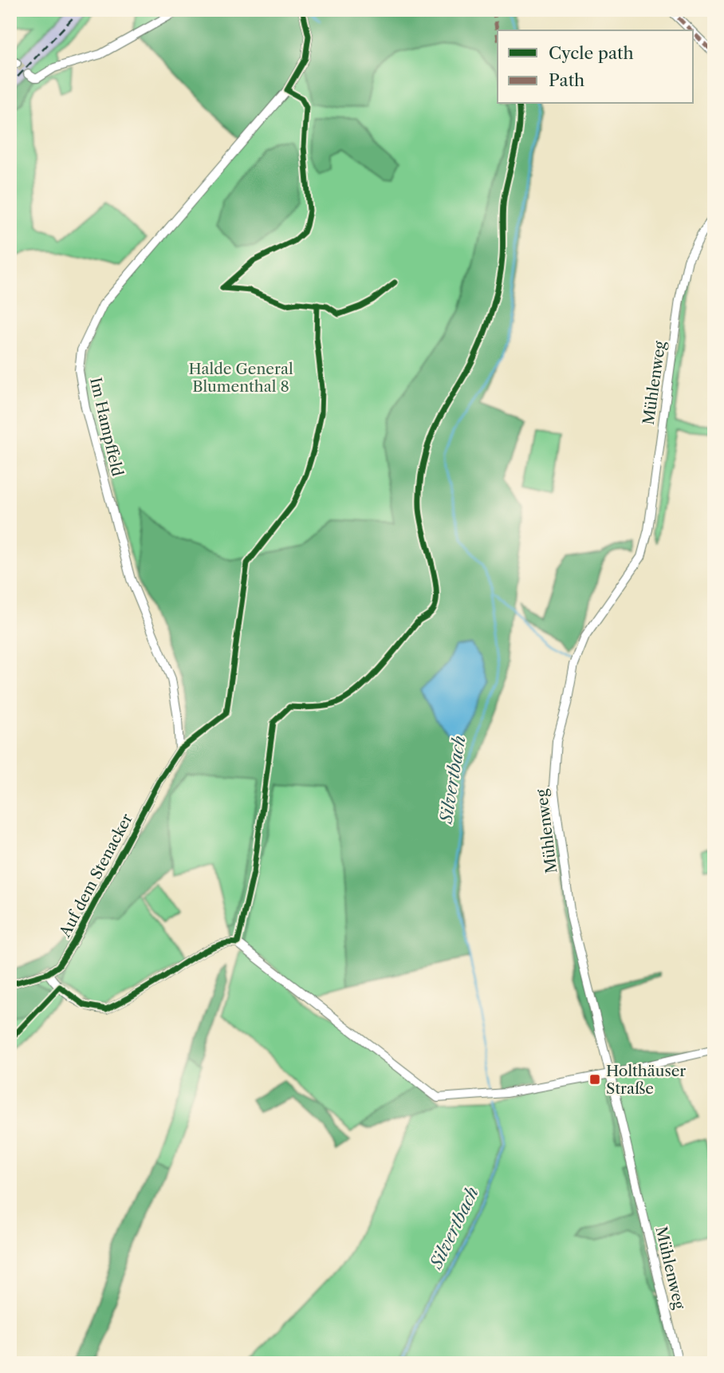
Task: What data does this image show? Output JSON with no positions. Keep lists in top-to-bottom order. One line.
{"streets":{"street":["Mühlenweg","Im Hampffeld","Auf dem Stenacker"]},"crossings":[["Im Hampffeld","Auf dem Stenacker"]],"water":["Silvertbach"],"parks":["Halde General Blumenthal 8"],"places":{"transit":["Holthäuser Straße"]},"legend":["Cycle path","Path"]}
